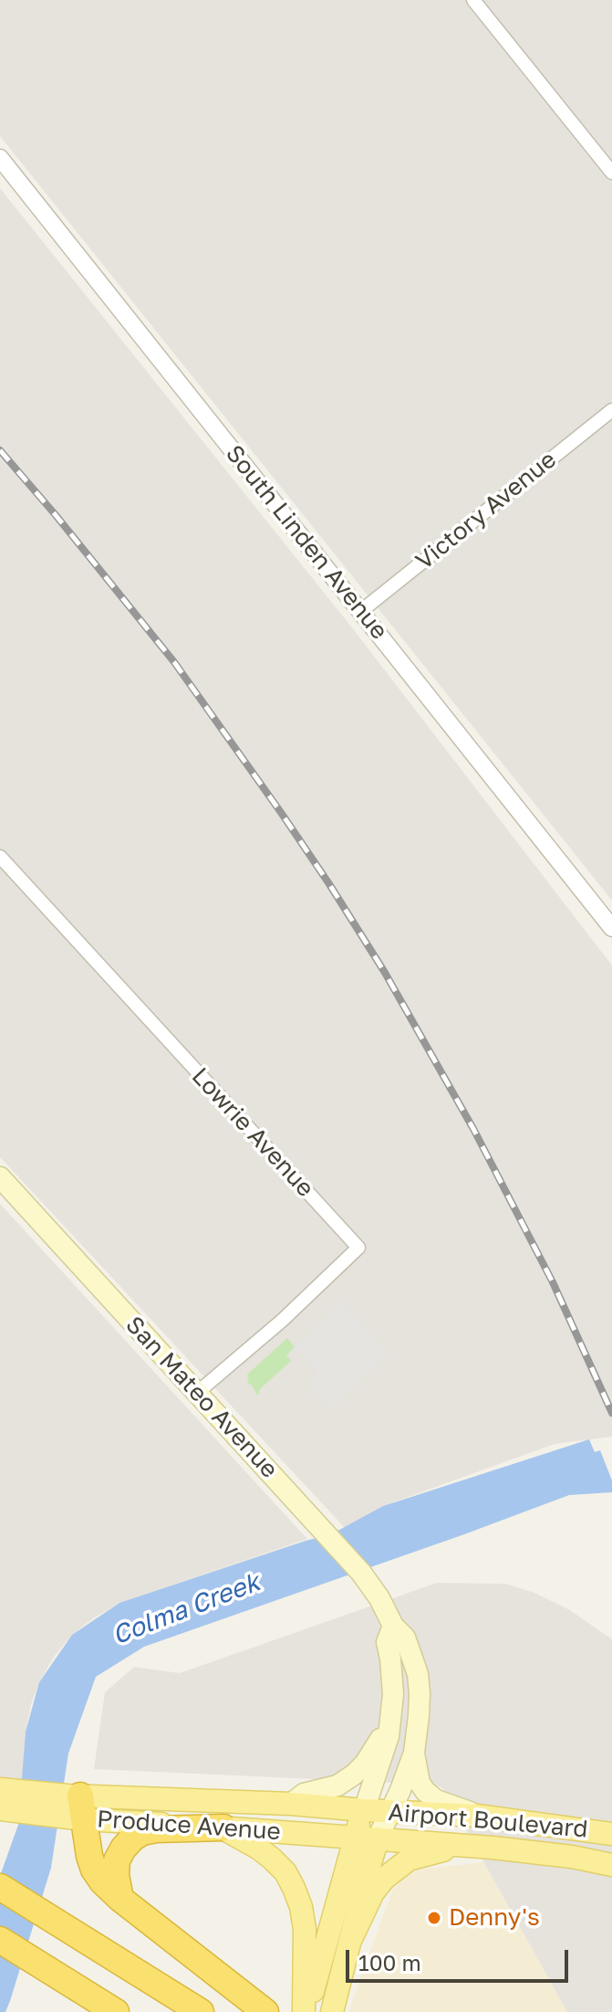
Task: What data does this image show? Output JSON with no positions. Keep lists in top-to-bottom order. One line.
{"streets":{"main road":["San Mateo Avenue","Airport Boulevard","Produce Avenue"],"street":["Victory Avenue","South Linden Avenue","Lowrie Avenue"]},"crossings":[["Victory Avenue","South Linden Avenue"],["Lowrie Avenue","San Mateo Avenue"],["San Mateo Avenue","Airport Boulevard"],["San Mateo Avenue","Produce Avenue"],["Airport Boulevard","Produce Avenue"]],"water":["Colma Creek"],"places":["Denny's"],"scale_bar":"100 m"}
